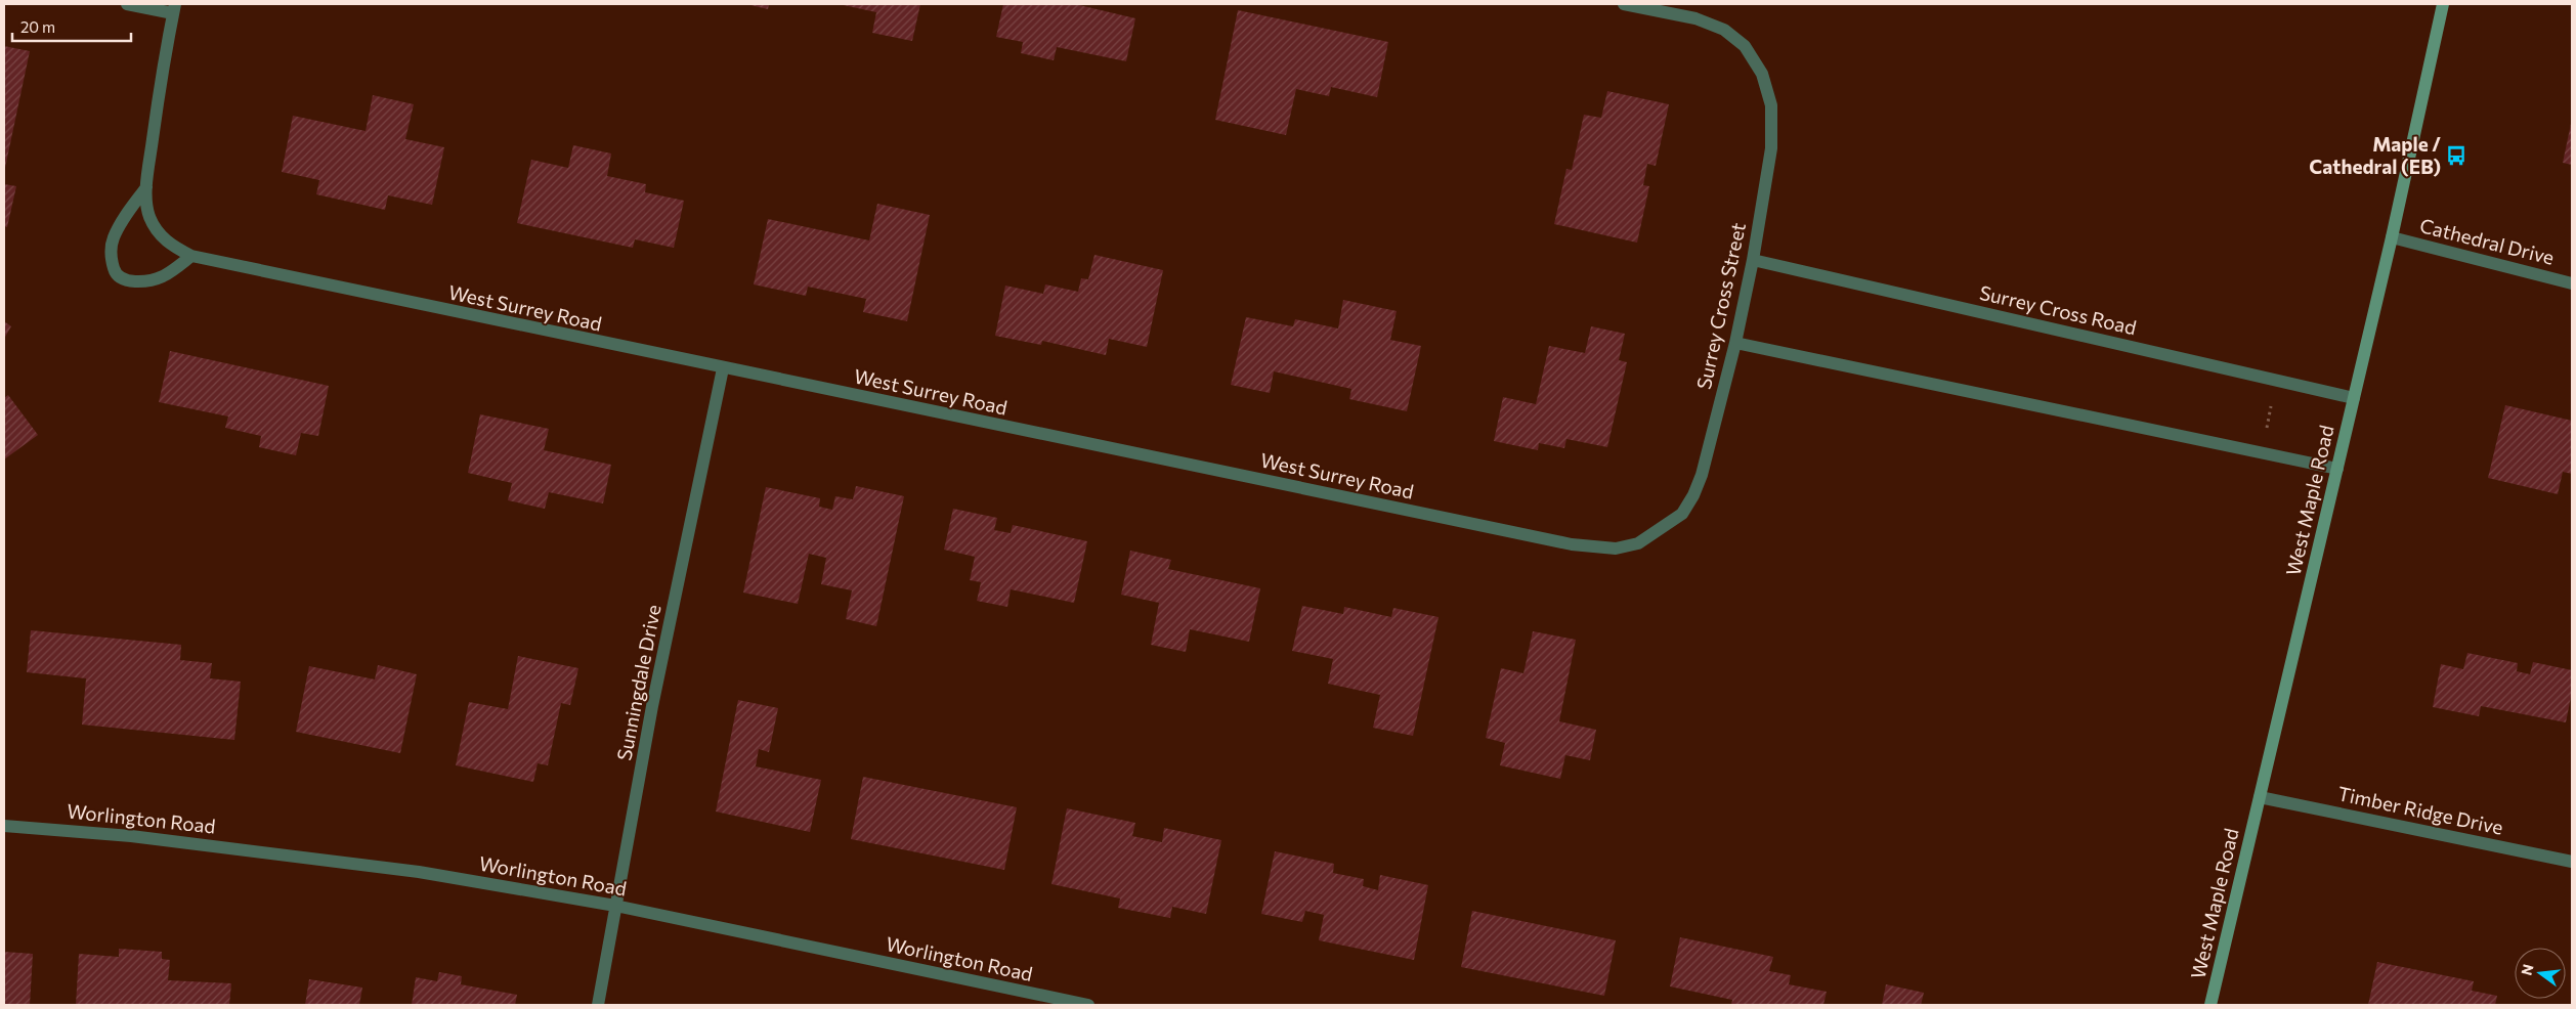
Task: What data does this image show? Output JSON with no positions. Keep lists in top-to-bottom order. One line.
{"streets":{"main road":["West Maple Road"],"street":["Cathedral Drive","Surrey Cross Street","West Surrey Road","Surrey Cross Road","Sunningdale Drive","Timber Ridge Drive","Worlington Road"]},"crossings":[["Cathedral Drive","West Maple Road"],["Surrey Cross Street","West Surrey Road"],["Surrey Cross Street","Surrey Cross Road"],["West Surrey Road","Sunningdale Drive"],["Surrey Cross Road","West Maple Road"],["West Maple Road","Timber Ridge Drive"],["Sunningdale Drive","Worlington Road"]],"places":{"bus stop":["Maple / Cathedral (EB)"]},"scale_bar":"20 m","north":"left"}
